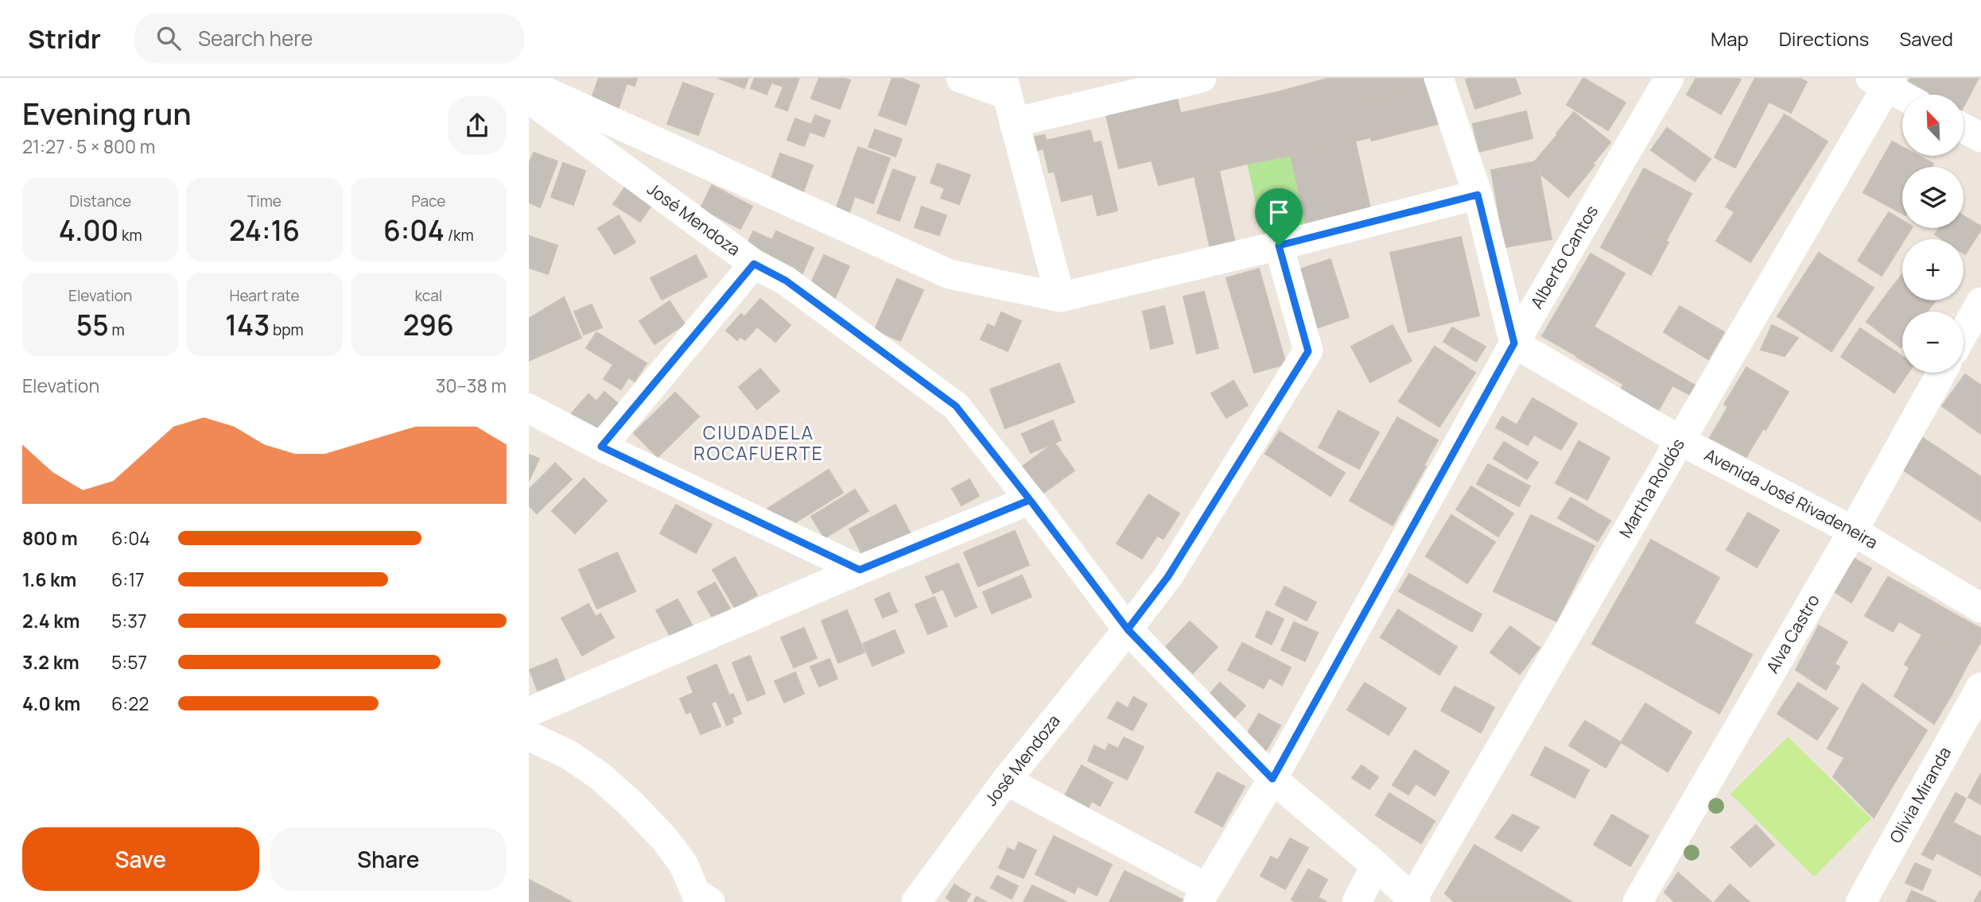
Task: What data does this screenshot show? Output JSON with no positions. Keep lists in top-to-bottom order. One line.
{"streets":{"street":["José Mendoza","Alberto Cantos","Martha Roldós","Avenida José Rivadeneira","Alva Castro","Olivia Miranda"]},"crossings":[["Alberto Cantos","Avenida José Rivadeneira"],["Martha Roldós","Avenida José Rivadeneira"],["Avenida José Rivadeneira","Alva Castro"]],"districts":["CIUDADELA ROCAFUERTE"],"north":"top left","page":{"header":"Stridr","search":"Search here","nav":["Map","Directions","Saved"],"heading":["Evening run","21:27 · 5 × 800 m"],"map_buttons":["+","−"],"stats":[["Distance","4.00 km"],["Time","24:16"],["Pace","6:04 /km"],["Elevation","55 m"],["Heart rate","143 bpm"],["kcal","296"]],"chart":["Elevation","30–38 m"],"list":[{"name":"800 m","note":"6:04"},{"name":"1.6 km","note":"6:17"},{"name":"2.4 km","note":"5:37"},{"name":"3.2 km","note":"5:57"},{"name":"4.0 km","note":"6:22"}],"buttons":["Save","Share"]}}
